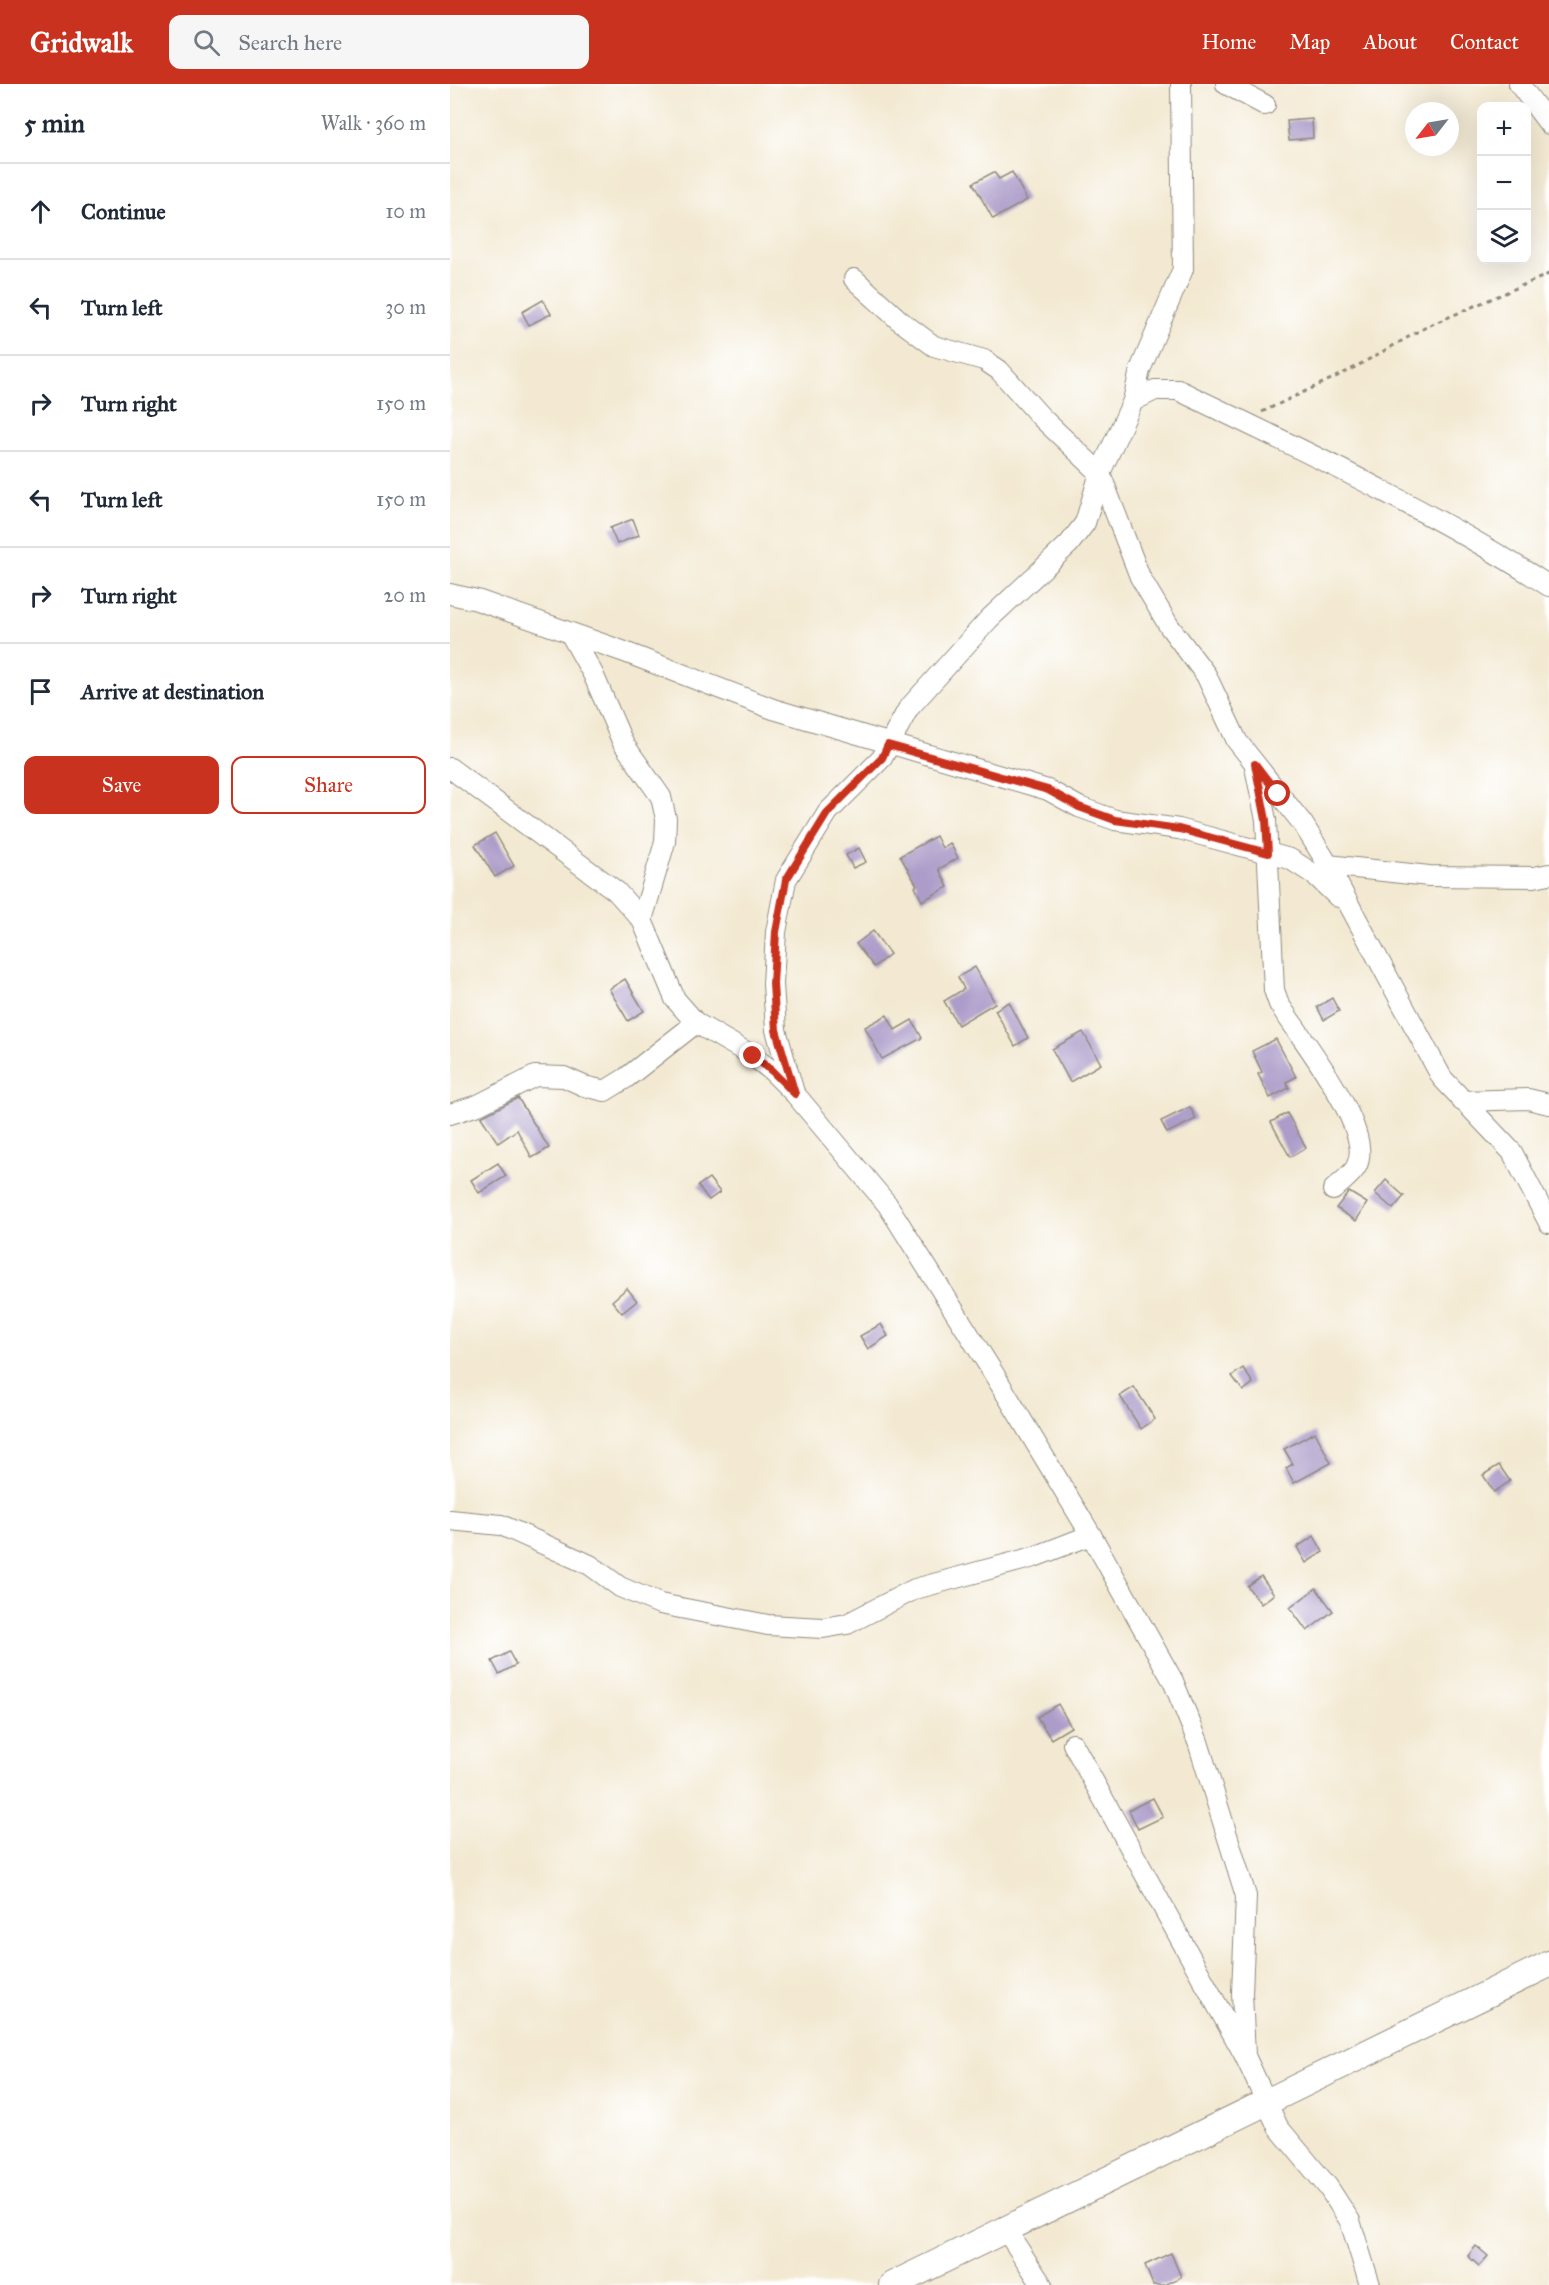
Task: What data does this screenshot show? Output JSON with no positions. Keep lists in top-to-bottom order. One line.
{"north":"bottom left","page":{"header":"Gridwalk","search":"Search here","nav":["Home","Map","About","Contact"],"heading":["5 min","Walk · 360 m"],"map_buttons":["+","−"],"list":[["Continue","10 m"],["Turn left","30 m"],["Turn right","150 m"],["Turn left","150 m"],["Turn right","20 m"],"Arrive at destination"],"buttons":["Save","Share"]}}
